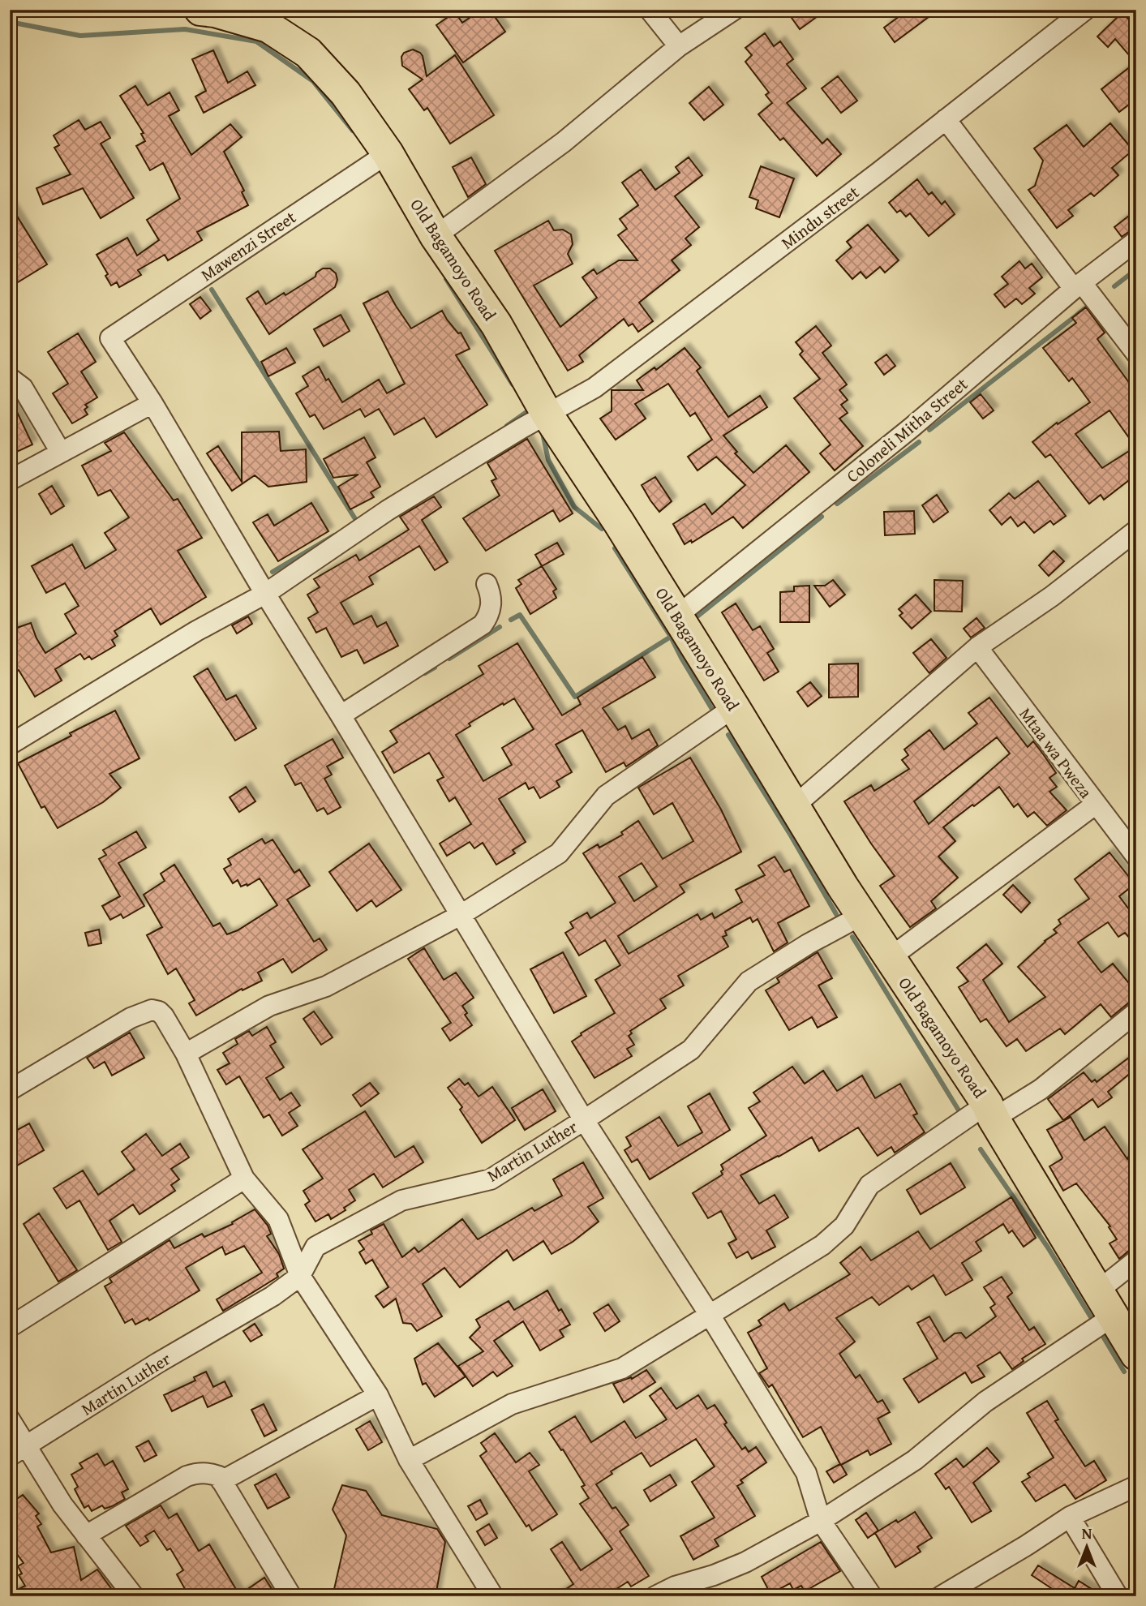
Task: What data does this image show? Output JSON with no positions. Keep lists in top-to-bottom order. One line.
{"streets":{"main road":["Old Bagamoyo Road"],"street":["Mindu street","Mawenzi Street","Coloneli Mitha Street","Mtaa wa Pweza","Martin Luther"]},"crossings":[["Mindu street","Old Bagamoyo Road"],["Mawenzi Street","Old Bagamoyo Road"],["Old Bagamoyo Road","Coloneli Mitha Street"],["Old Bagamoyo Road","Martin Luther"]],"north":"top"}
